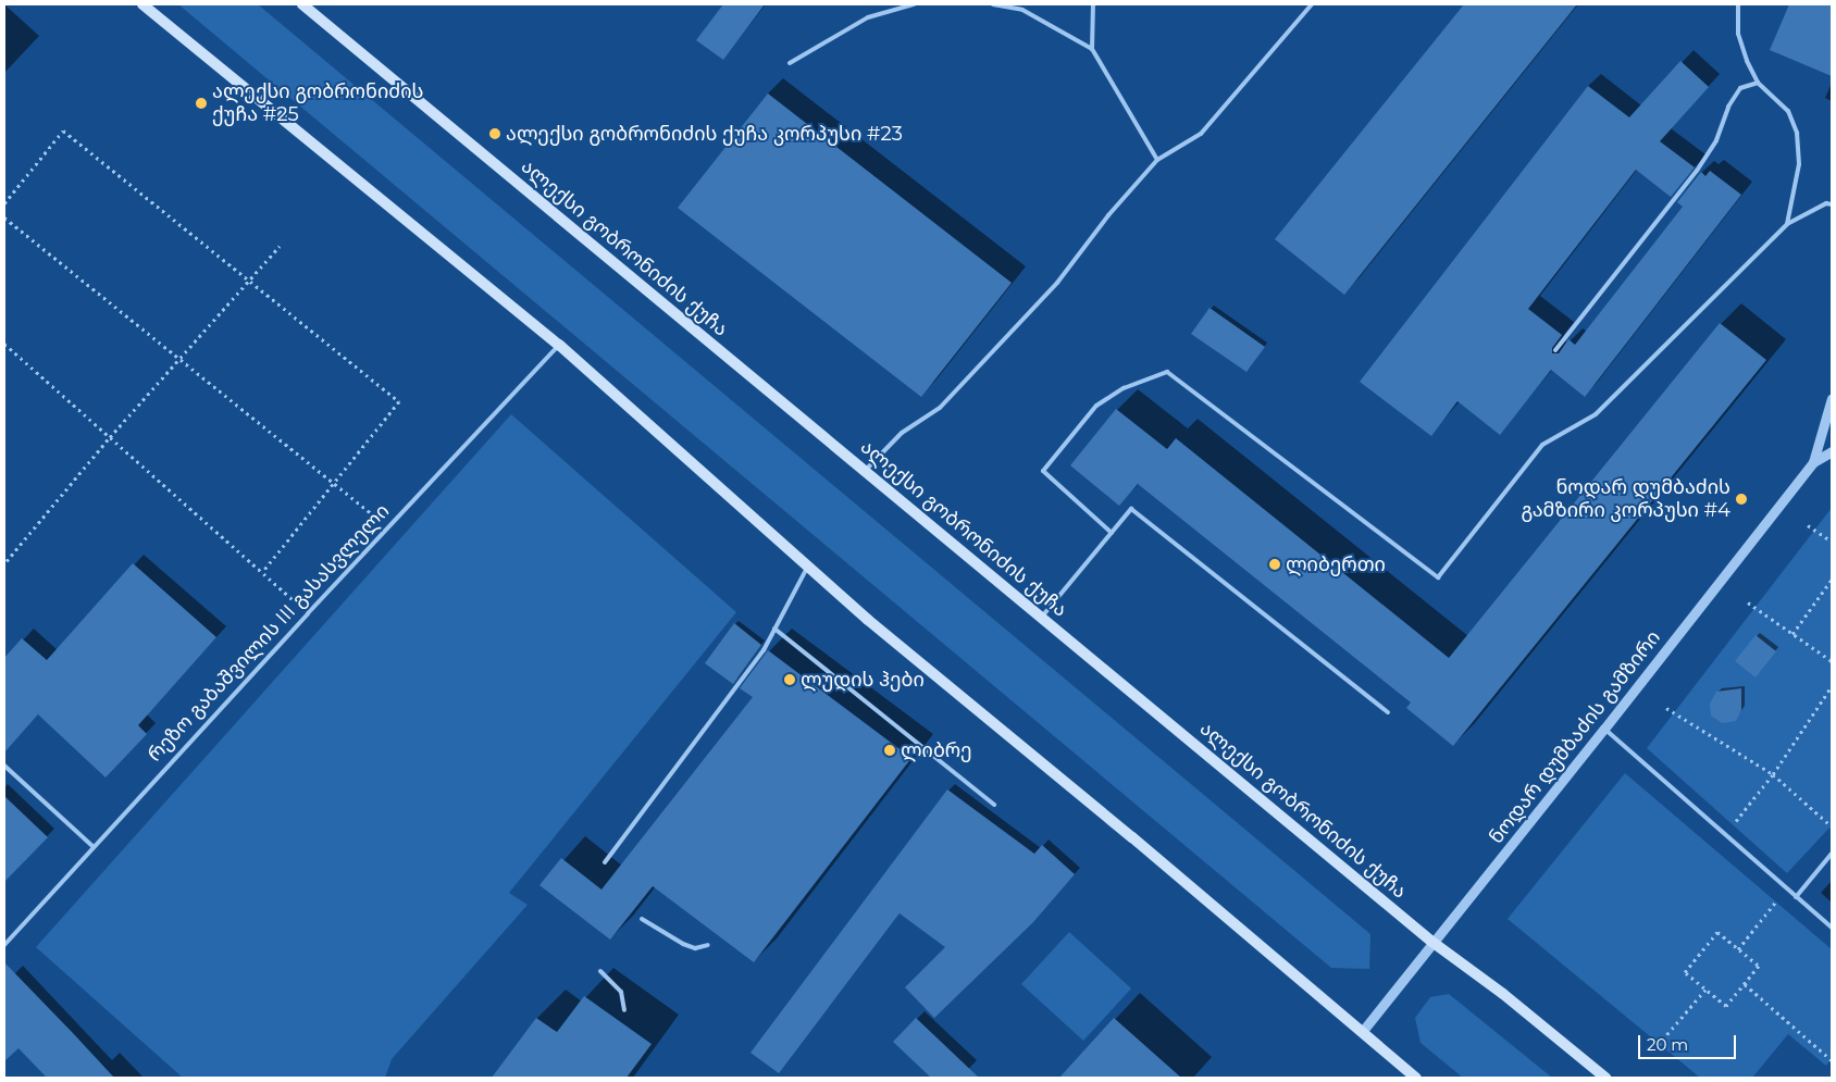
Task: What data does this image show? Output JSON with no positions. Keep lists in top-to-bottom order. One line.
{"streets":{"main road":["ალექსი გობრონიძის ქუჩა"],"street":["ნოდარ დუმბაძის გამზირი"],"lane":["რეზო გაბაშვილის III გასასვლელი"]},"crossings":[["ალექსი გობრონიძის ქუჩა","ნოდარ დუმბაძის გამზირი"]],"places":["ალექსი გობრონიძის ქუჩა #25","ალექსი გობრონიძის ქუჩა კორპუსი #23","ნოდარ დუმბაძის გამზირი კორპუსი #4","ლიბერთი","ლუდის ჰები","ლიბრე"],"scale_bar":"20 m"}
